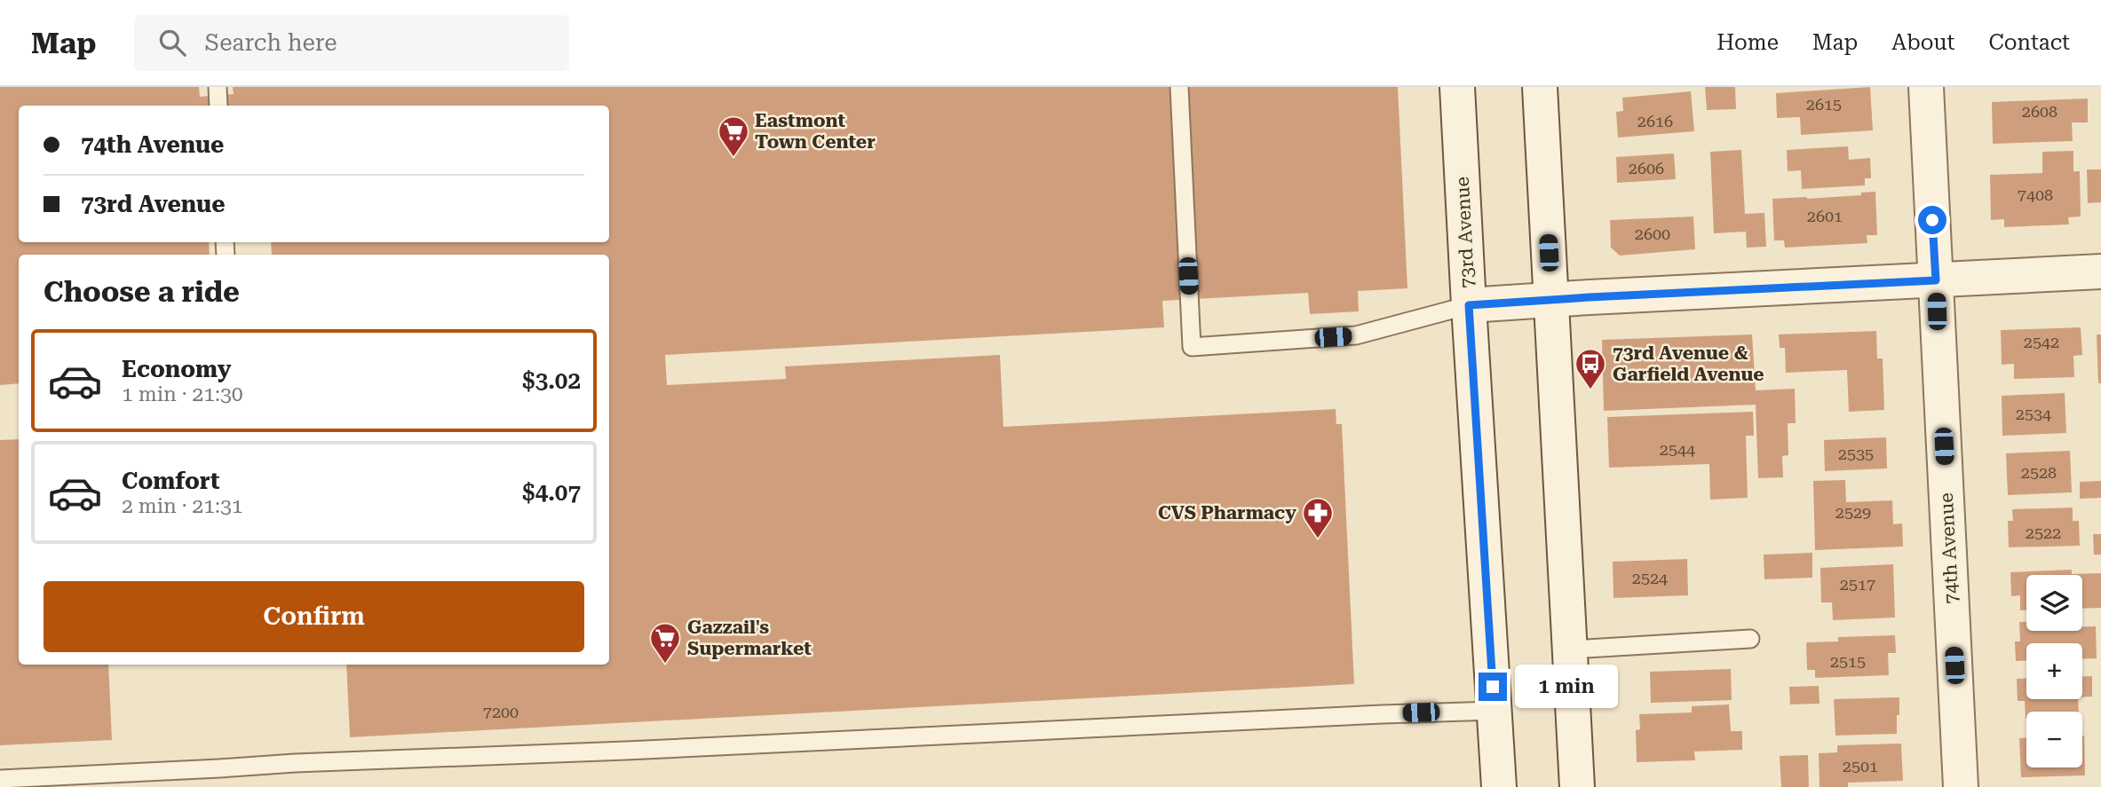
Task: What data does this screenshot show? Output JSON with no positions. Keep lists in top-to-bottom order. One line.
{"streets":{"main road":["73rd Avenue","74th Avenue"]},"places":{"supermarket":["Eastmont Town Center","Gazzail's Supermarket"],"bus stop":["73rd Avenue & Garfield Avenue"],"pharmacy":["CVS Pharmacy"]},"house_numbers":["2615","2608","2616","2606","7408","2601","2600","2542","2534","2544","2535","2528","2529","2522","2524","2517","2515","7200","2501"],"page":{"header":"Map","search":"Search here","nav":["Home","Map","About","Contact"],"banner":["74th Avenue","73rd Avenue"],"heading":"Choose a ride","list":[{"name":"Economy","note":"1 min · 21:30","value":"$3.02"},{"name":"Comfort","note":"2 min · 21:31","value":"$4.07"}],"buttons":"Confirm","map_buttons":["+","−"],"bubble":"1 min"}}
